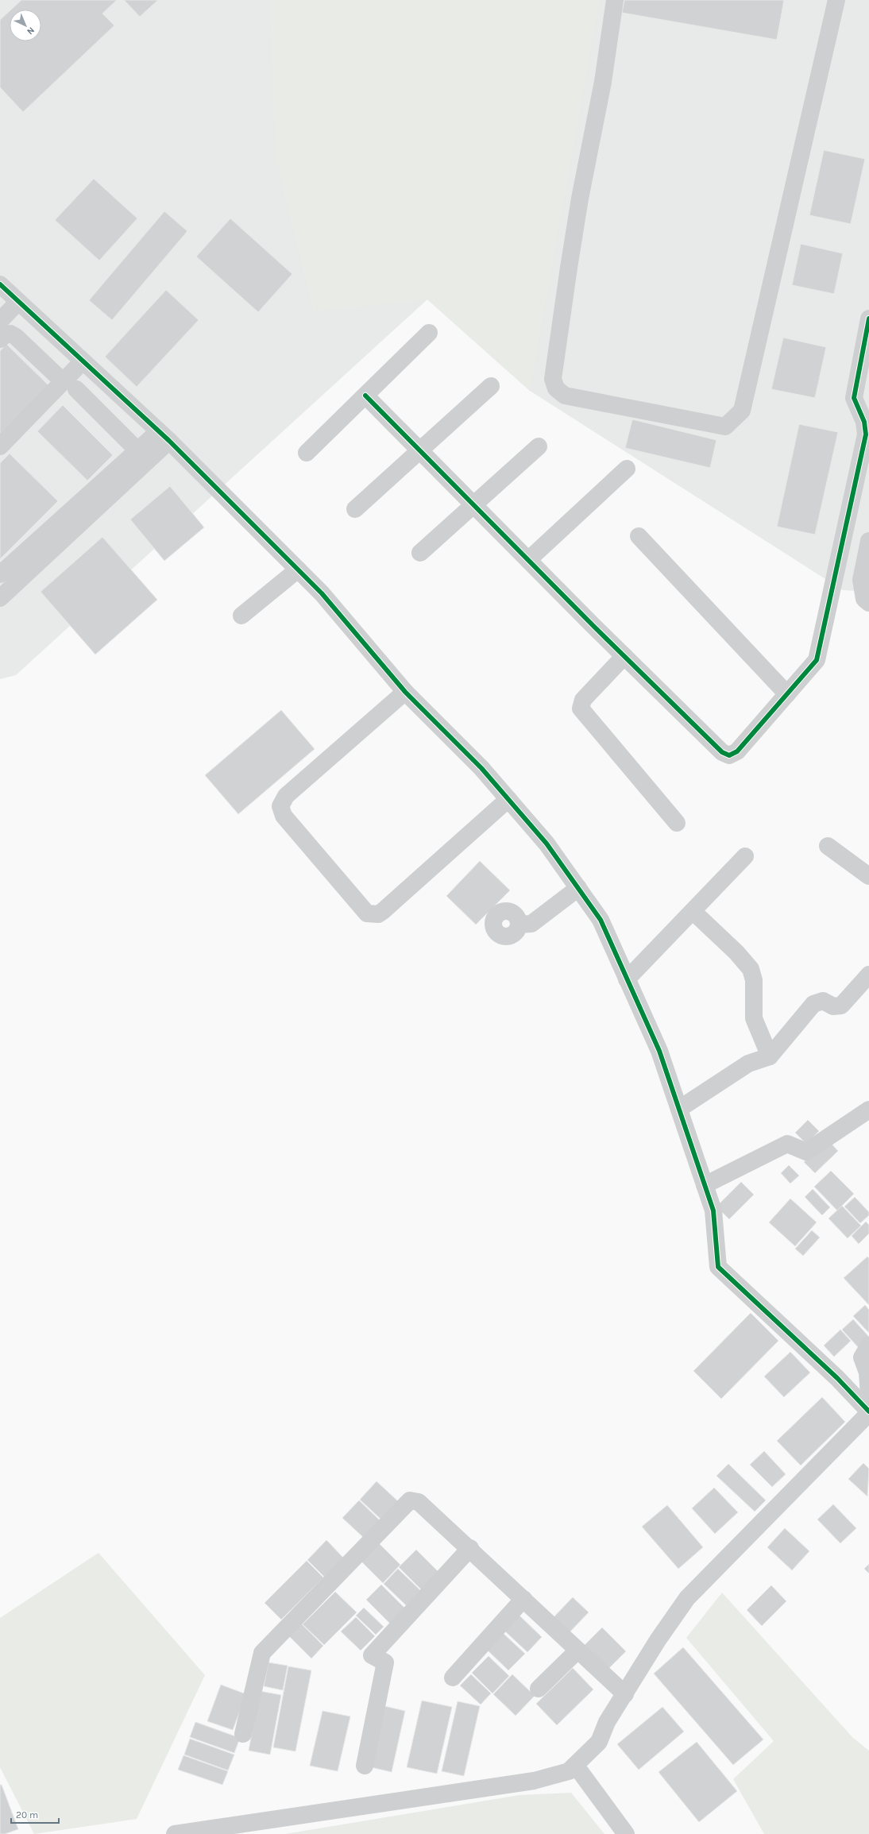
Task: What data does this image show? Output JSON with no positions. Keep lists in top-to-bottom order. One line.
{"scale_bar":"20 m","north":"bottom right"}
